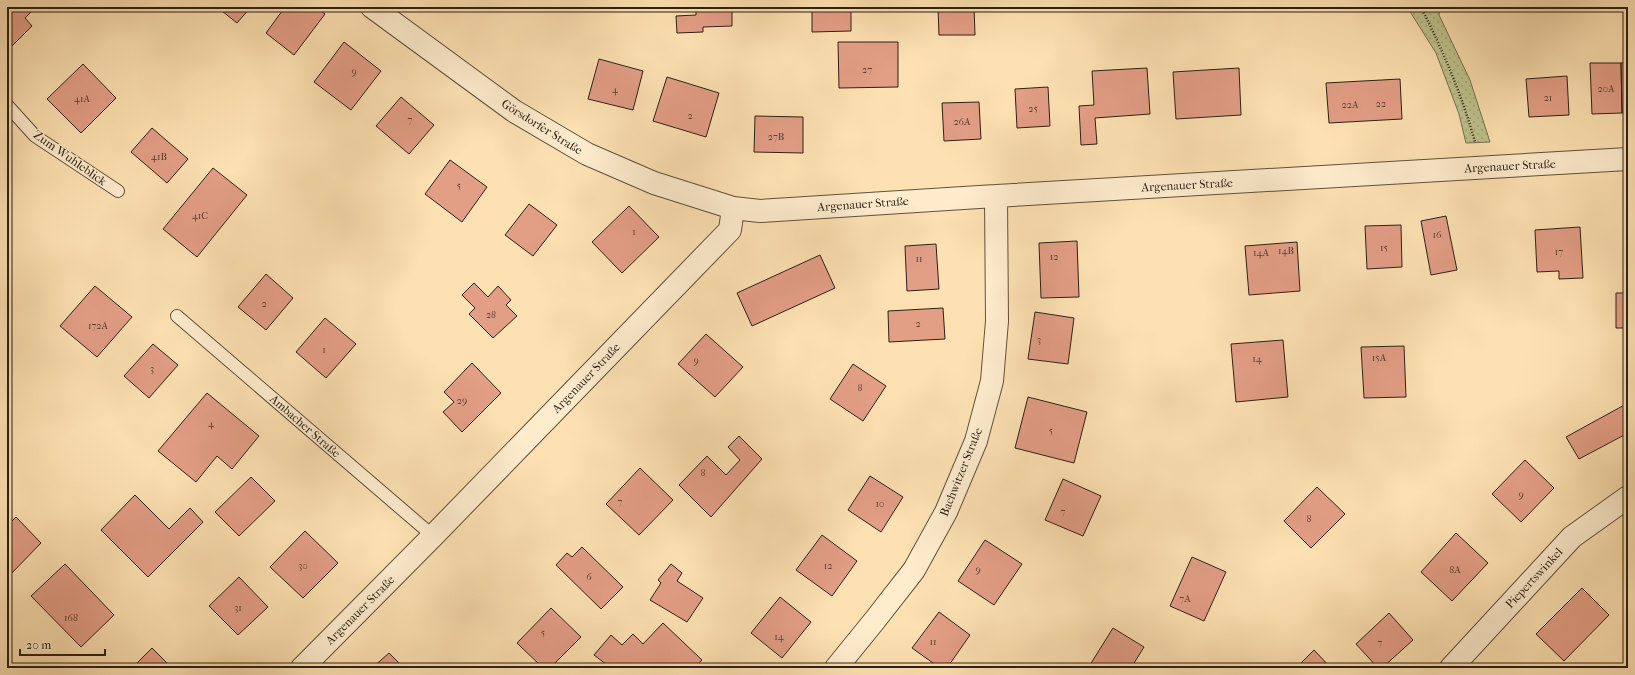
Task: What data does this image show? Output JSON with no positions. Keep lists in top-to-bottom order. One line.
{"streets":{"street":["Görsdorfer Straße","Argenauer Straße","Bachwitzer Straße","Piepertswinkel"],"lane":["Zum Wuhleblick","Ambacher Straße"]},"crossings":[["Görsdorfer Straße","Argenauer Straße"],["Argenauer Straße","Ambacher Straße"],["Argenauer Straße","Bachwitzer Straße"]],"house_numbers":["27","9","20A","4","21","41A","22","22A","25","2","7","26A","27B","41B","5","41C","1","16","15","14B","17","14A","12","11","2","28","2","172A","3","1","15A","14","9","3","8","29","4","5","8","9","7","10","7","8","30","12","9","8A","6","7A","31","168","5","14","11","7"],"scale_bar":"20 m"}
